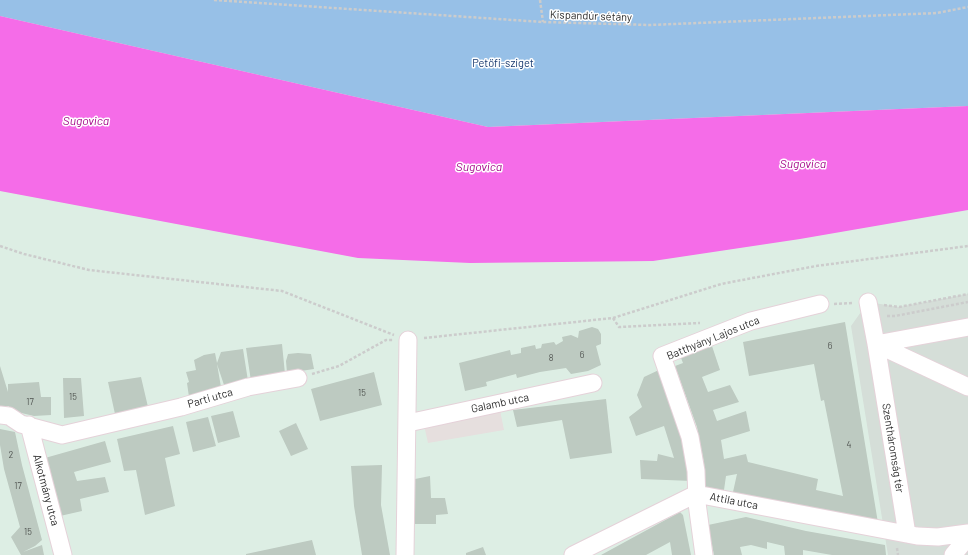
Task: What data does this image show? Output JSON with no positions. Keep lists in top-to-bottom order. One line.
{"streets":{"street":["Batthyány Lajos utca","Parti utca","Galamb utca","Szentháromság tér","Alkotmány utca","Attila utca"],"path":["Kispandúr sétány"]},"crossings":[["Batthyány Lajos utca","Attila utca"],["Parti utca","Alkotmány utca"],["Szentháromság tér","Attila utca"]],"water":["Sugovica"],"parks":["Petőfi-sziget"],"house_numbers":["6","6","8","15","15","17","4","2","17","15"]}
